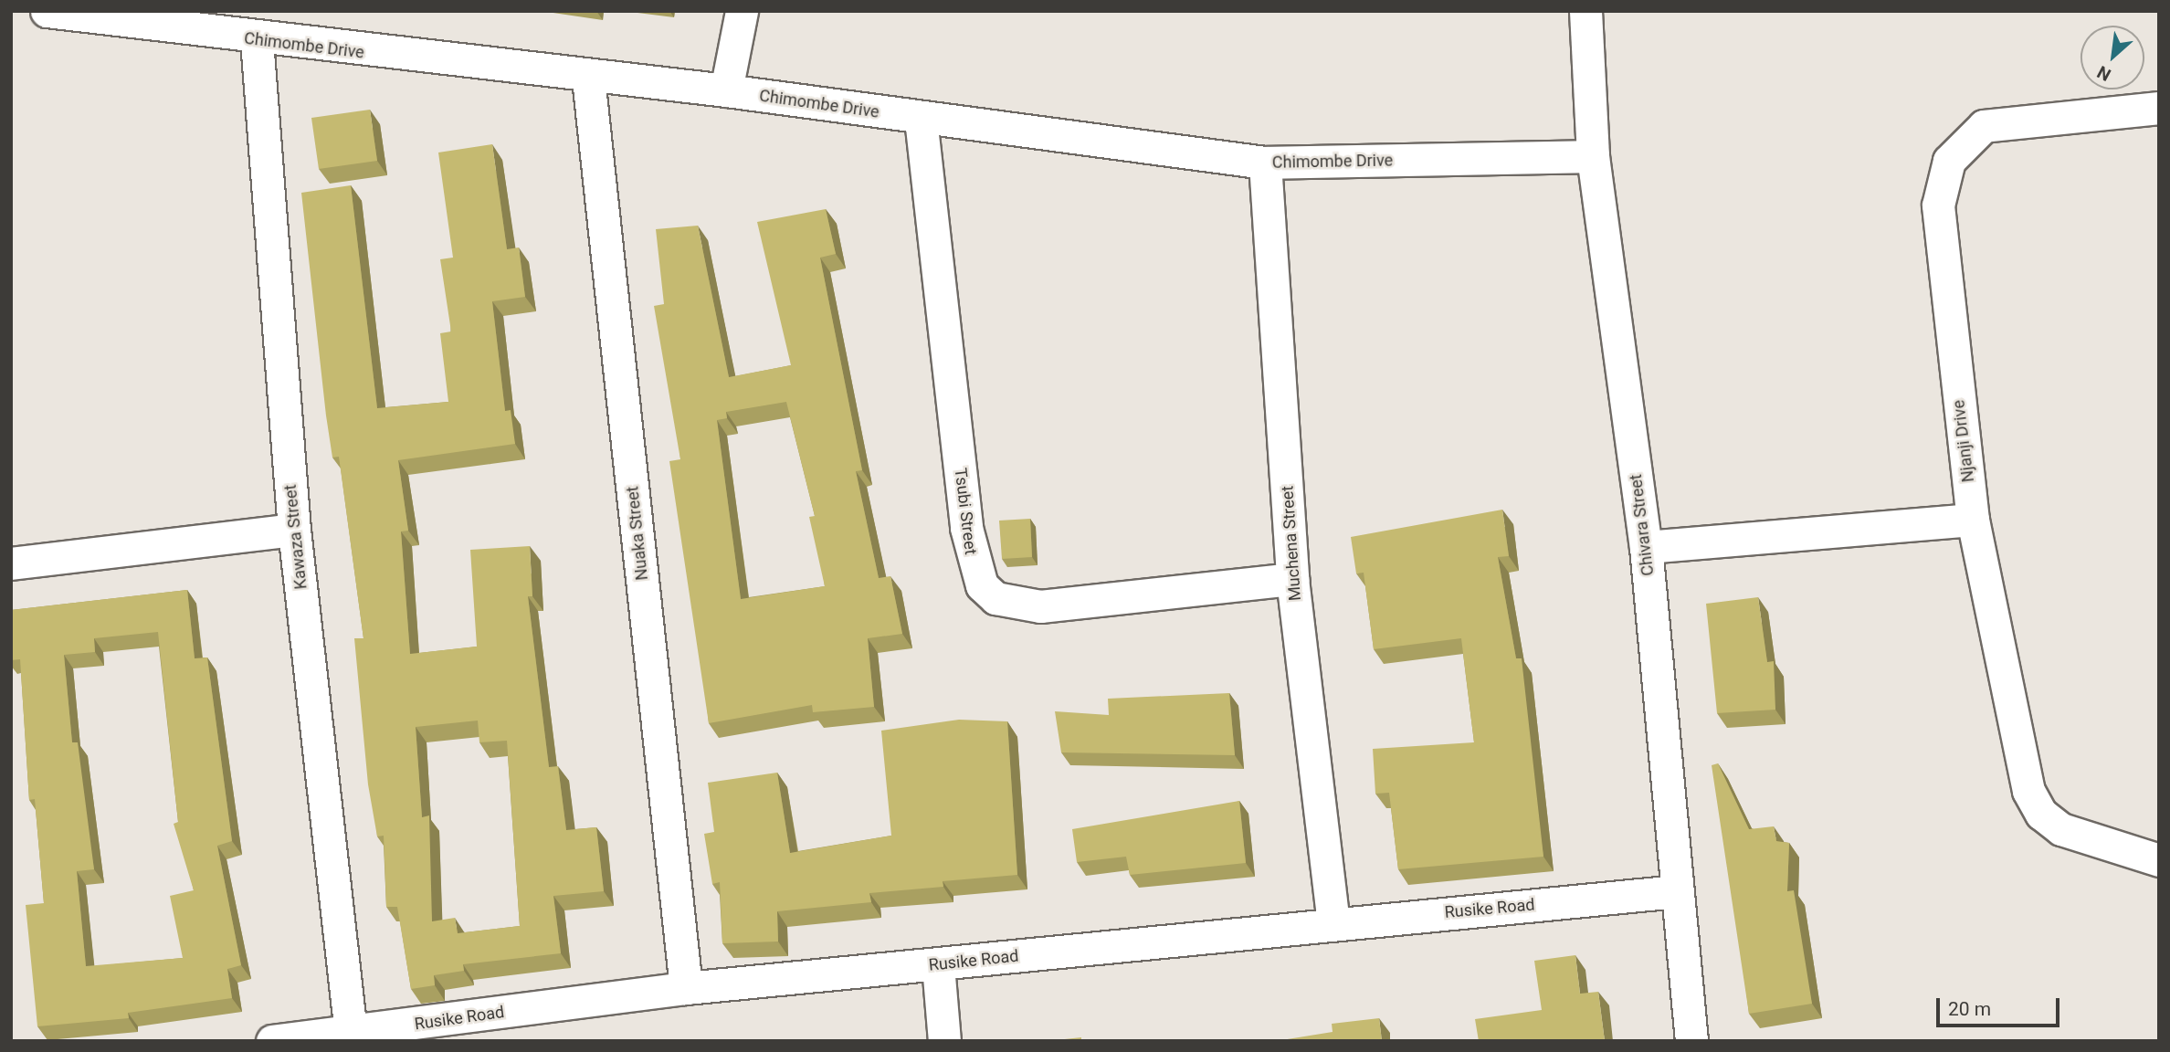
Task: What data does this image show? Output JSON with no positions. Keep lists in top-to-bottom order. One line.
{"streets":{"street":["Chimombe Drive","Njanji Drive","Tsubi Street","Chivara Street","Nuaka Street","Kawaza Street","Muchena Street","Rusike Road"]},"crossings":[["Chimombe Drive","Tsubi Street"],["Chimombe Drive","Chivara Street"],["Chimombe Drive","Nuaka Street"],["Chimombe Drive","Kawaza Street"],["Chimombe Drive","Muchena Street"],["Tsubi Street","Muchena Street"],["Chivara Street","Rusike Road"],["Nuaka Street","Rusike Road"],["Kawaza Street","Rusike Road"],["Muchena Street","Rusike Road"]],"scale_bar":"20 m","north":"bottom left"}
